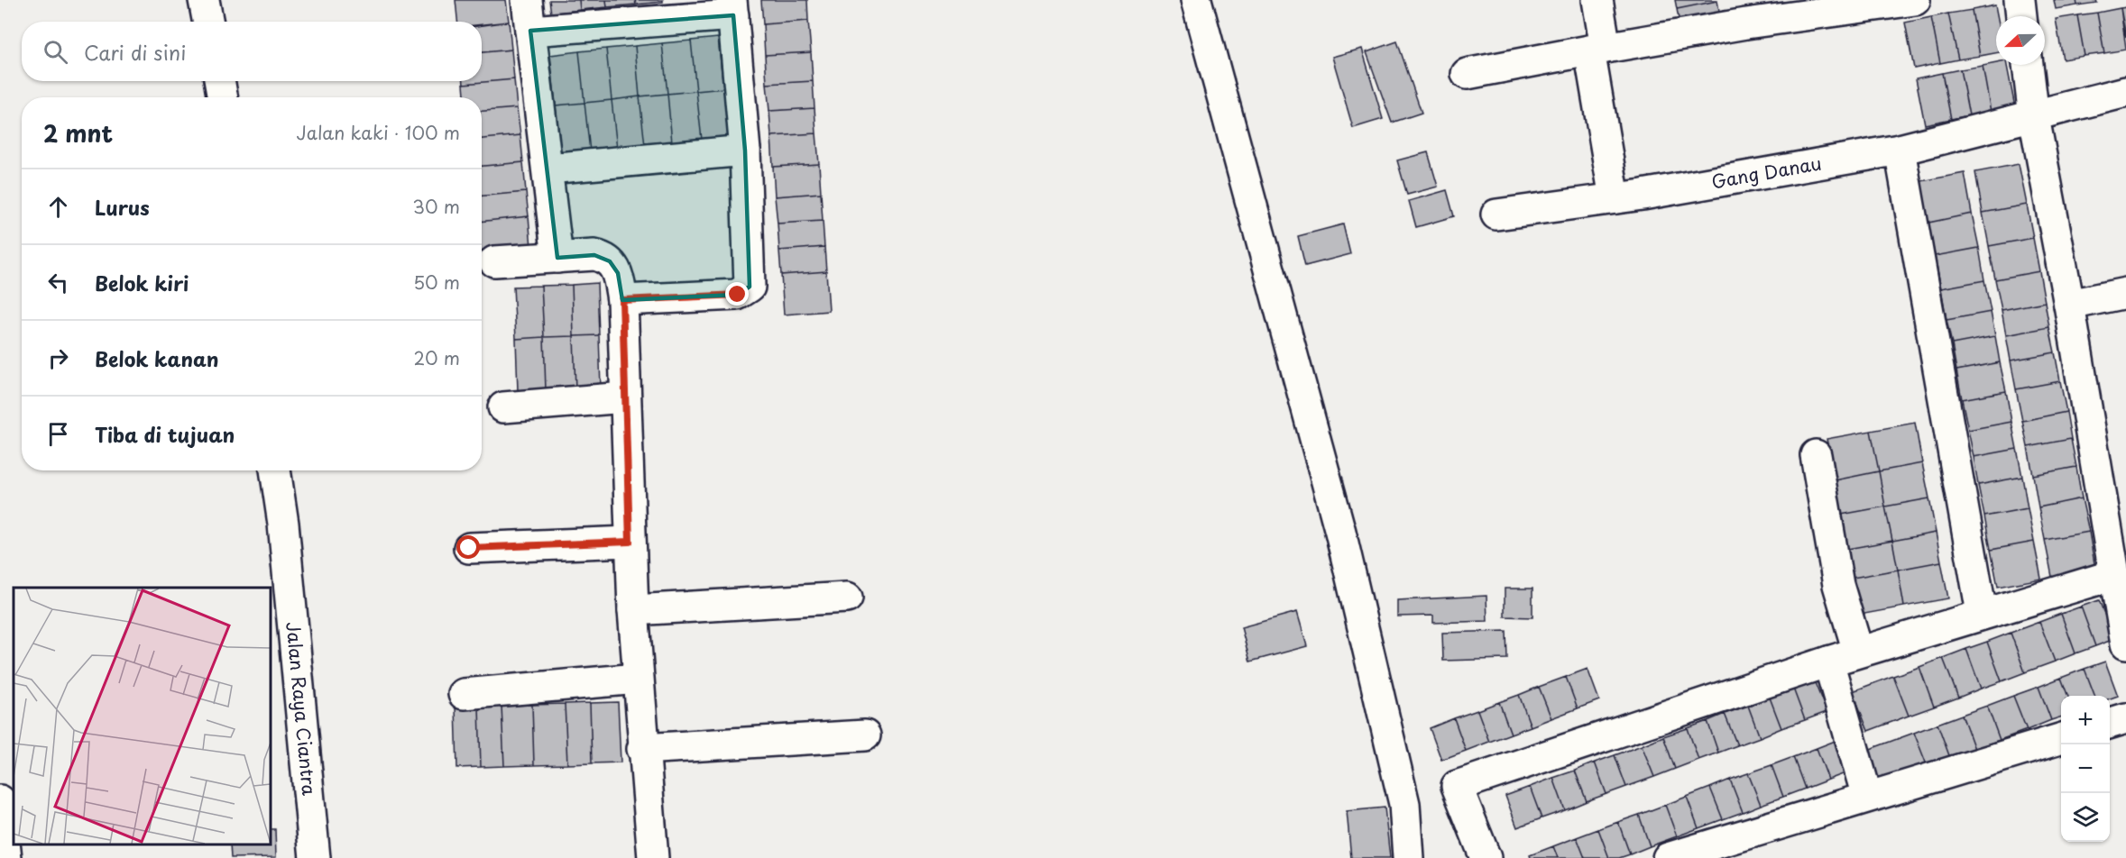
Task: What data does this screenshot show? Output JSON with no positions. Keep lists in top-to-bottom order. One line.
{"streets":{"street":["Gang Danau","Jalan Raya Ciantra"]},"north":"left","page":{"search":"Cari di sini","heading":["2 mnt","Jalan kaki · 100 m"],"list":[["Lurus","30 m"],["Belok kiri","50 m"],["Belok kanan","20 m"],"Tiba di tujuan"],"map_buttons":["+","−"]}}
